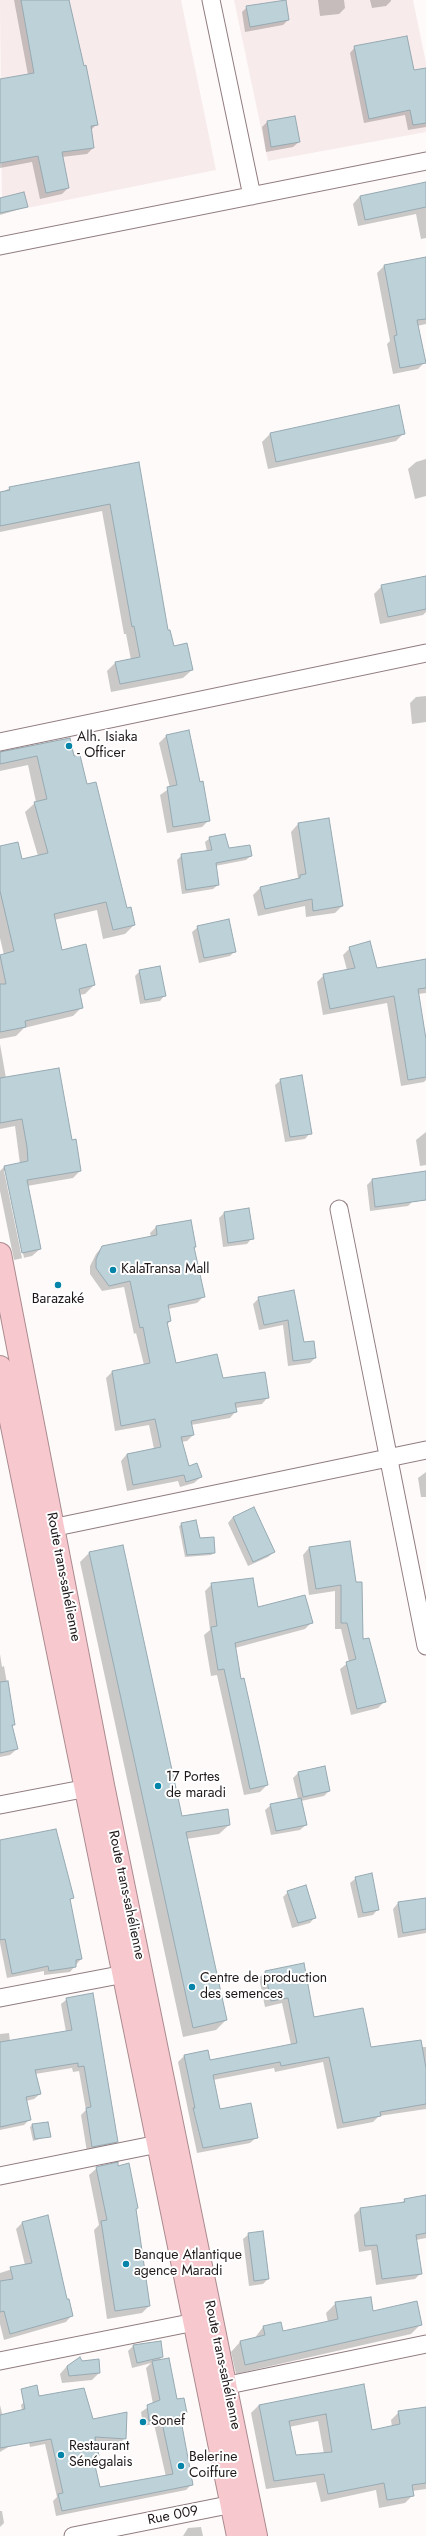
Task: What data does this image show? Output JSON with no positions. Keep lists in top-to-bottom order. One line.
{"streets":{"highway":["Route trans-sahélienne"],"street":["Rue 009"]},"crossings":[["Route trans-sahélienne","Rue 009"]],"places":["Alh. Isiaka - Officer","KalaTransa Mall","Barazaké","17 Portes de maradi","Centre de production des semences","Banque Atlantique agence Maradi","Sonef","Restaurant Sénégalais","Belerine Coiffure"]}
